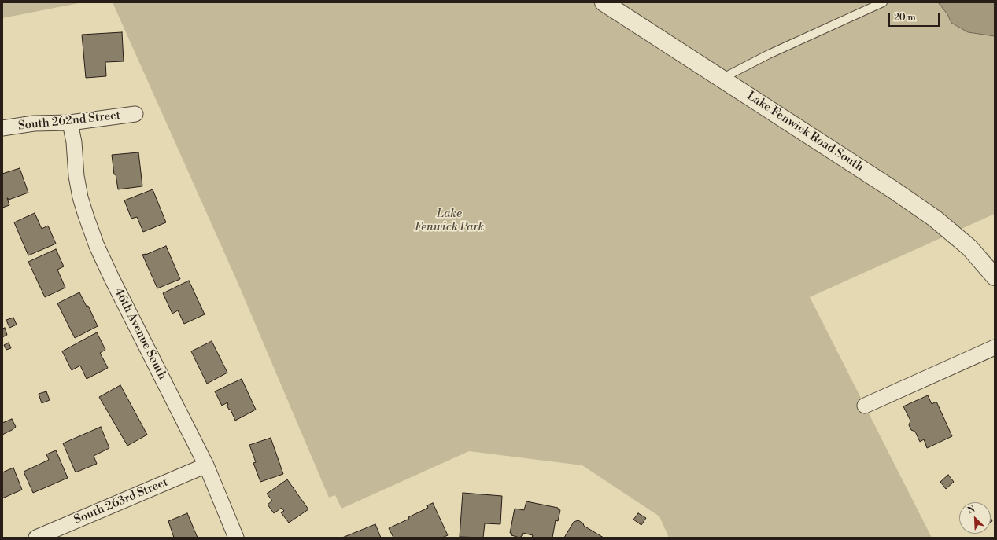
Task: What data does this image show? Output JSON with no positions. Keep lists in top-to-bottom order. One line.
{"streets":{"street":["South 262nd Street","Lake Fenwick Road South","46th Avenue South","South 263rd Street"]},"crossings":[["South 262nd Street","46th Avenue South"],["46th Avenue South","South 263rd Street"]],"parks":["Lake Fenwick Park"],"scale_bar":"20 m","north":"top left"}
